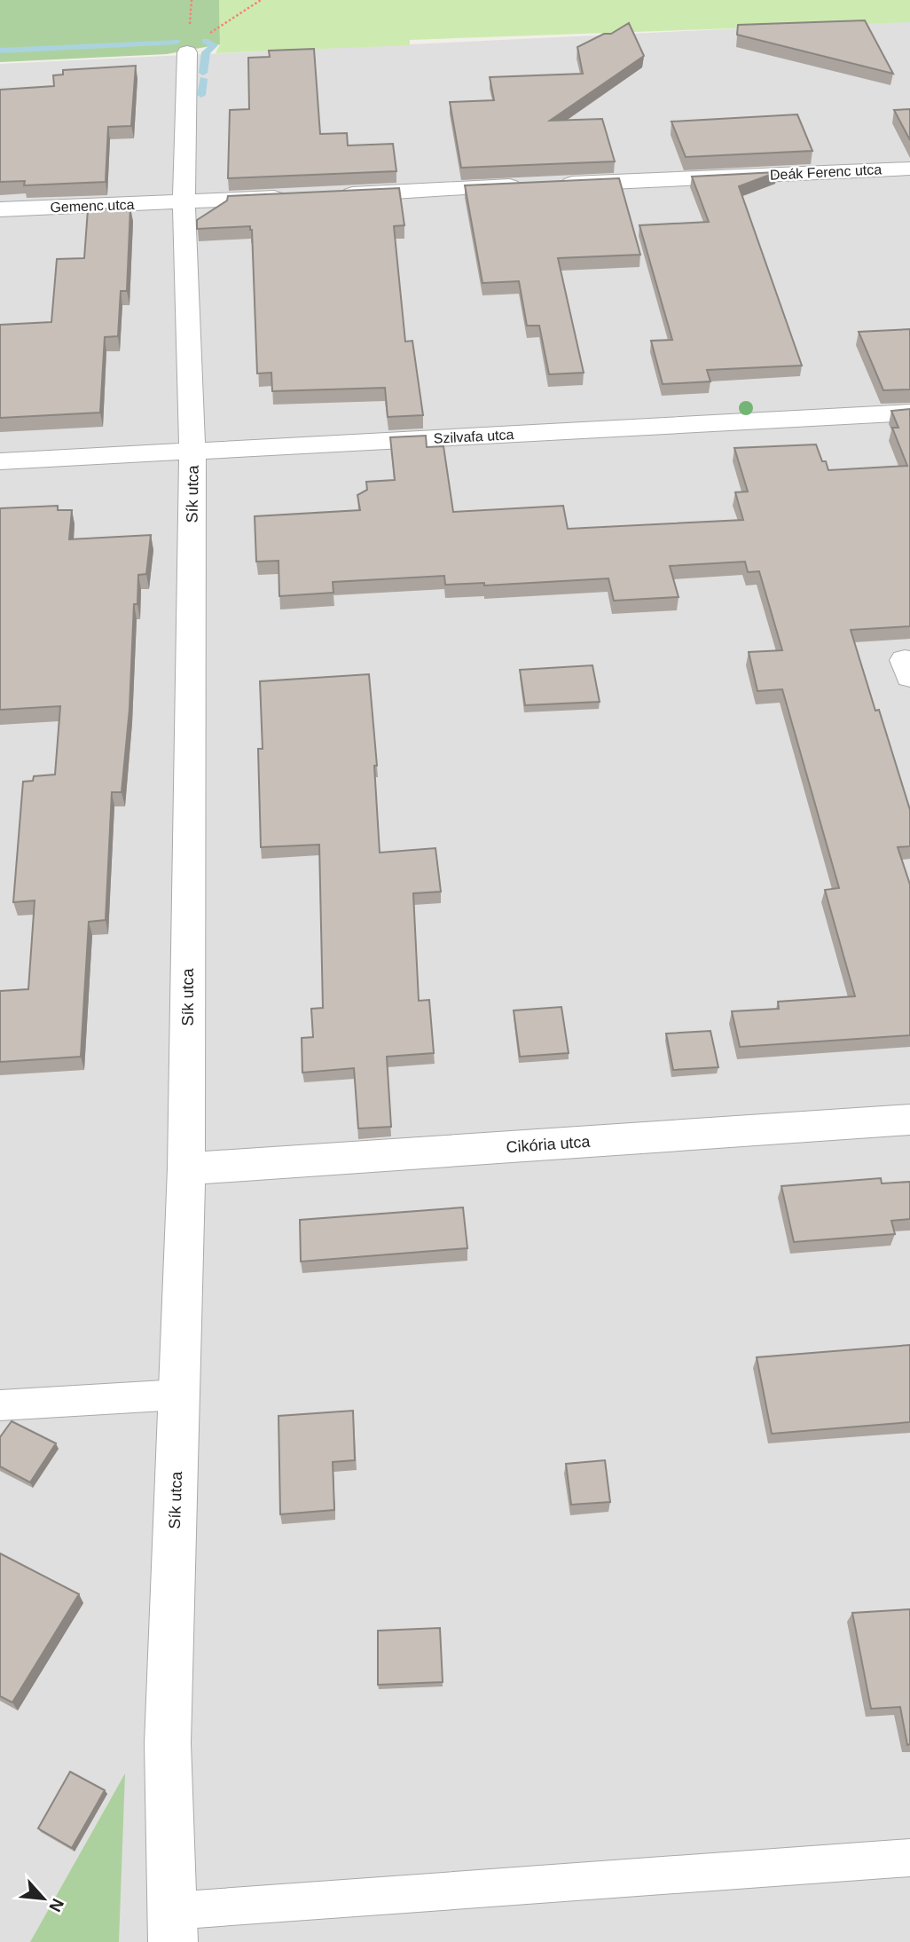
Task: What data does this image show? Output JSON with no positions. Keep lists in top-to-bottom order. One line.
{"streets":{"street":["Deák Ferenc utca","Gemenc utca","Szilvafa utca","Sík utca","Cikória utca"]},"crossings":[["Gemenc utca","Sík utca"],["Szilvafa utca","Sík utca"],["Sík utca","Cikória utca"]],"north":"bottom right"}
